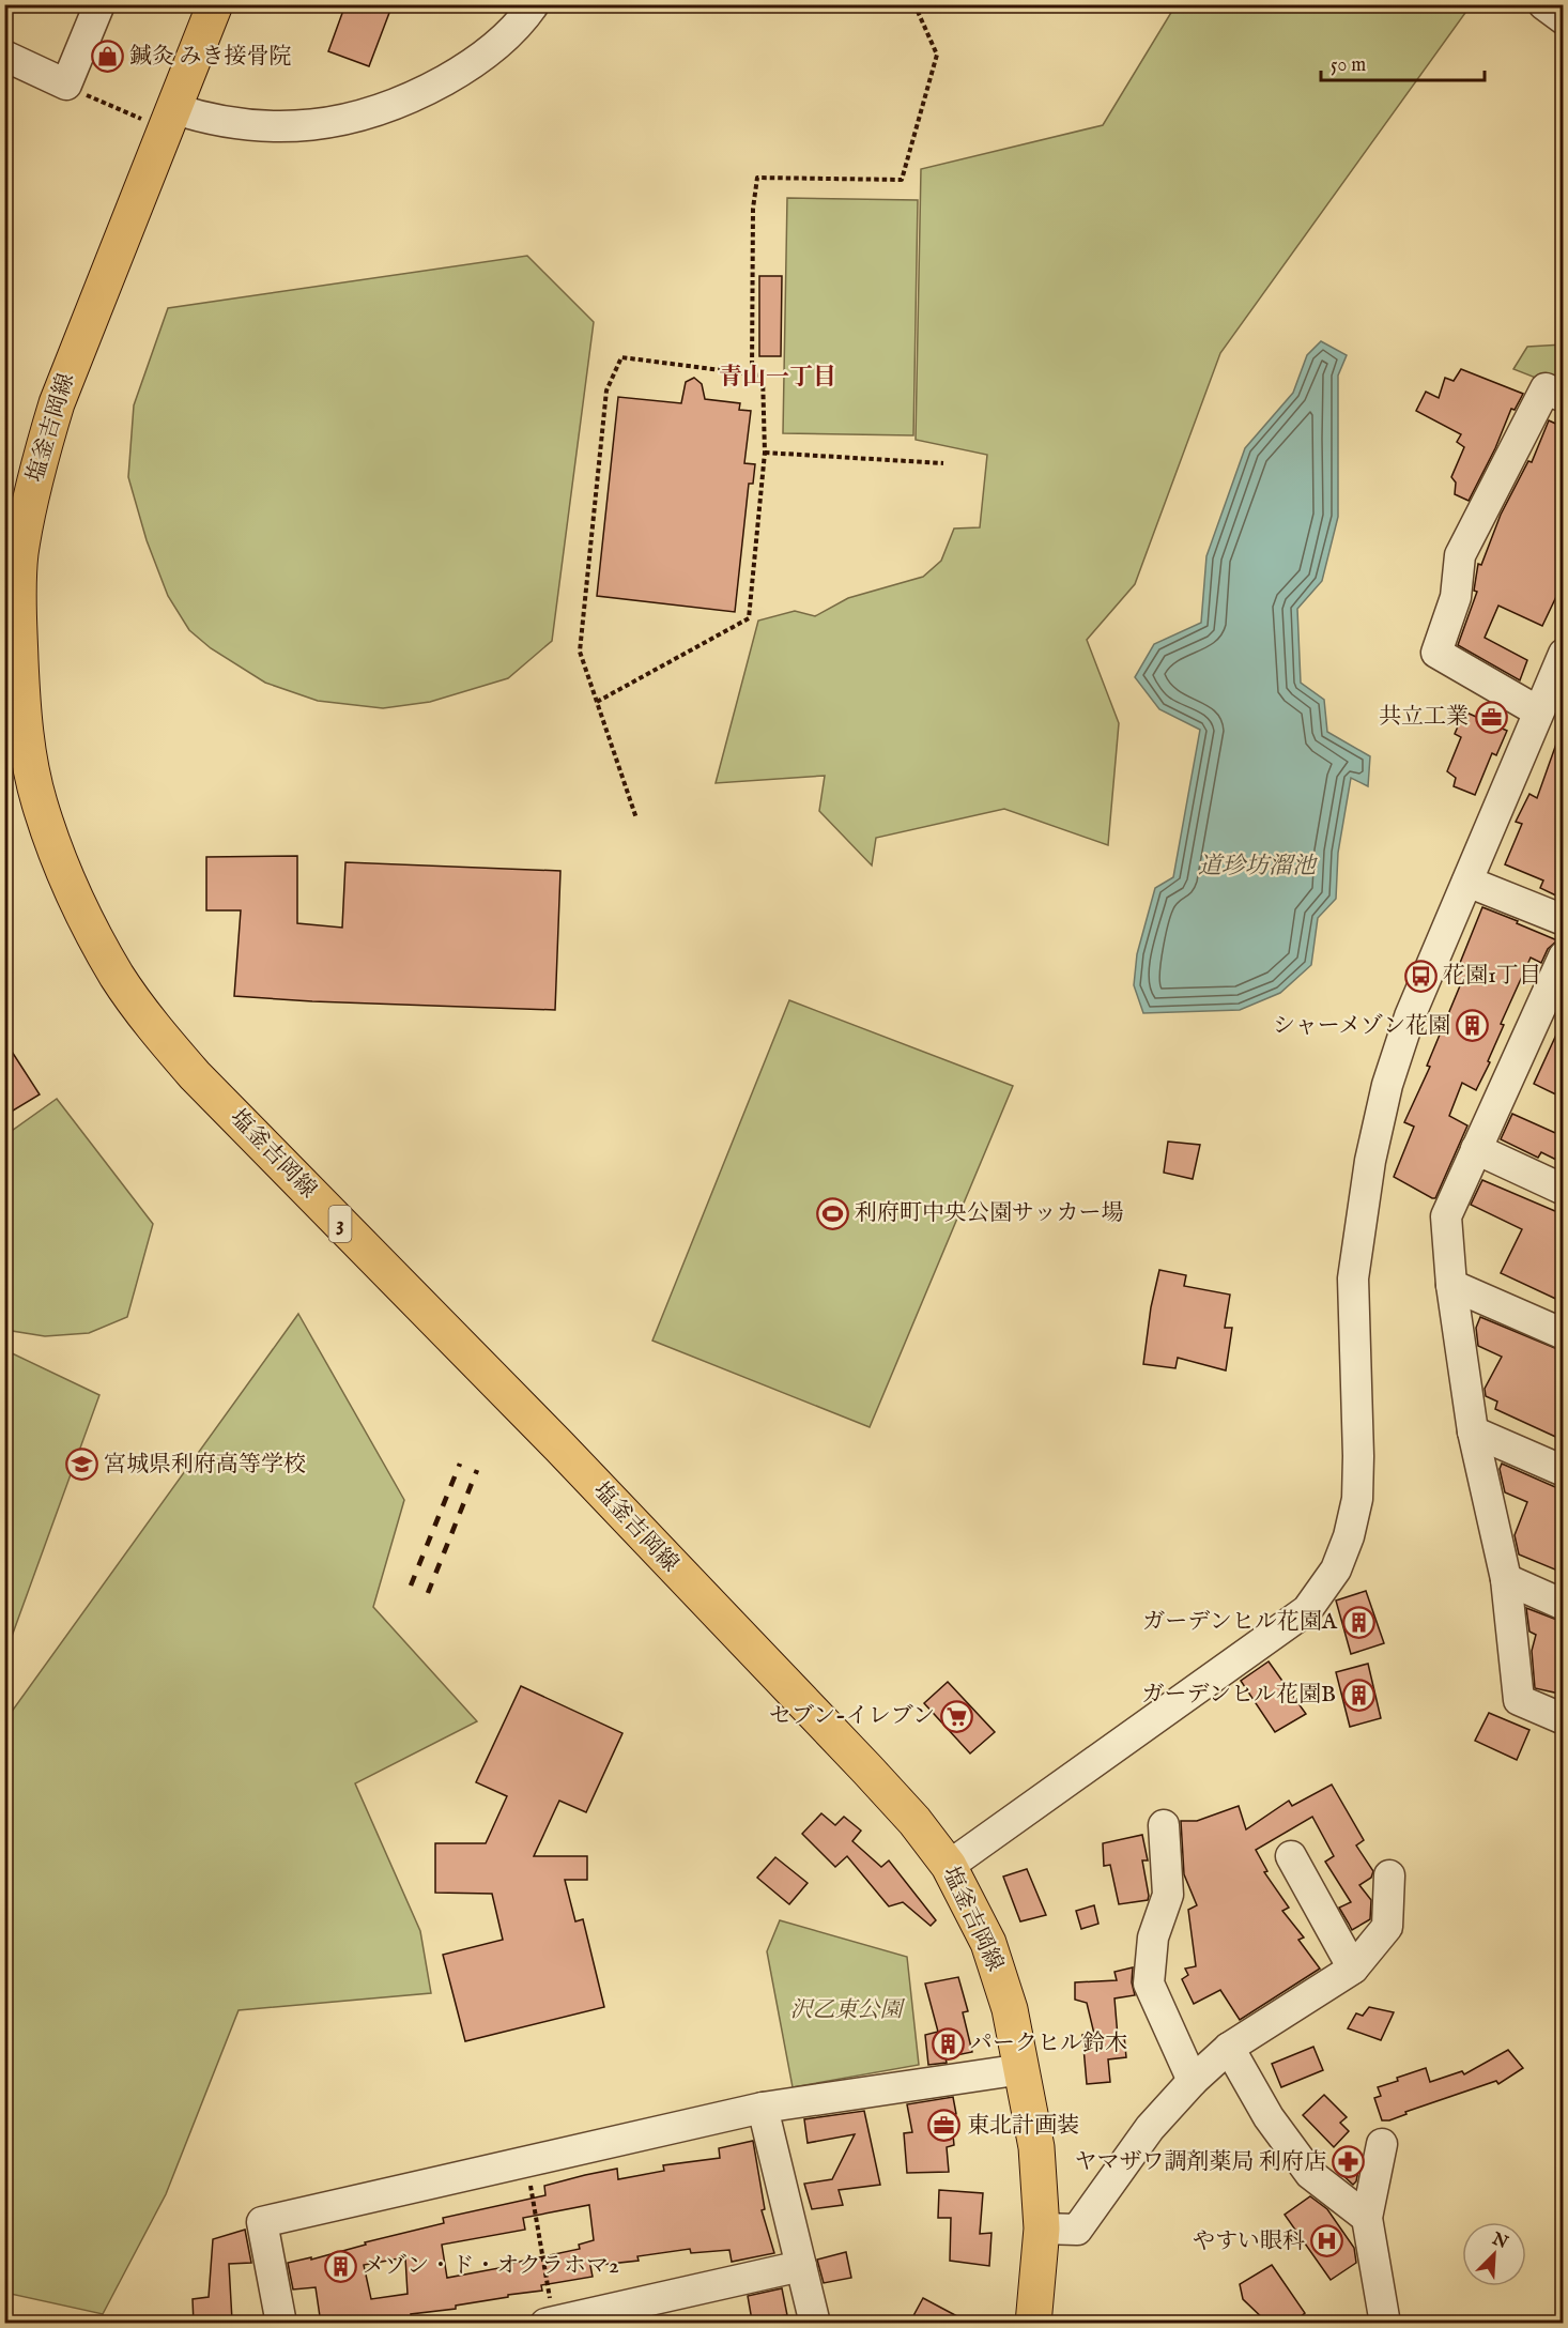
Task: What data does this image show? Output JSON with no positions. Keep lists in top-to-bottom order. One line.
{"streets":{"main road":["塩釜吉岡線","3"]},"districts":["青山一丁目"],"water":["道珍坊溜池"],"parks":["沢乙東公園"],"places":{"shop":["鍼灸 みき接骨院"],"office":["共立工業","東北計画装"],"bus stop":["花園1丁目"],"building":["シャーメゾン花園","ガーデンヒル花園A","ガーデンヒル花園B","パークヒル鈴木","メゾン・ド・オクラホマ2"],"sports":["利府町中央公園サッカー場"],"school or university":["宮城県利府高等学校"],"supermarket":["セブン-イレブン"],"pharmacy":["ヤマザワ調剤薬局 利府店"],"hospital":["やすい眼科"]},"scale_bar":"50 m","north":"top right"}
